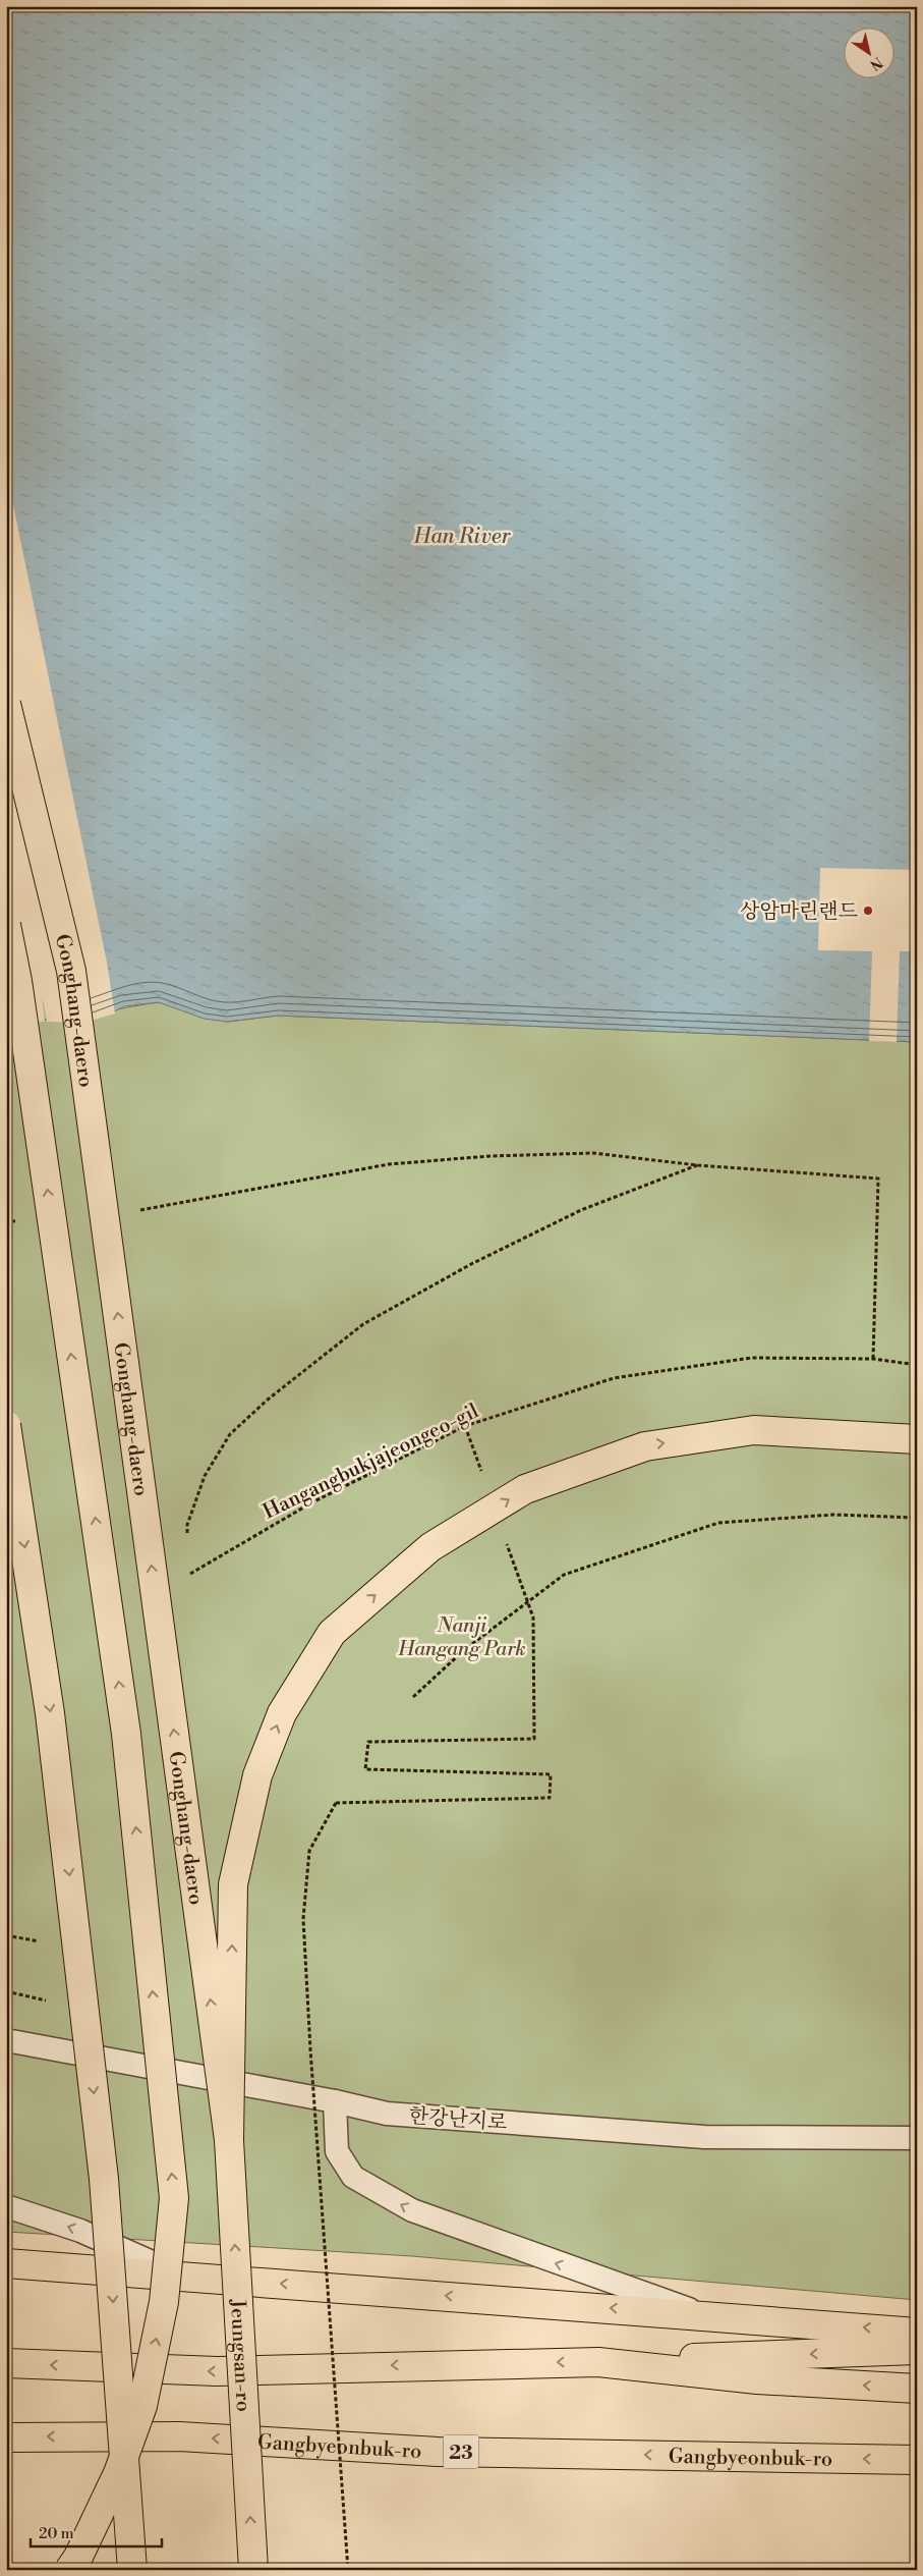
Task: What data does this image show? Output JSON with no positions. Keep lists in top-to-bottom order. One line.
{"streets":{"main road":["Gonghang-daero","Jeungsan-ro","Gangbyeonbuk-ro","23"],"lane":["한강난지로"],"path":["Hangangbukjajeongeo-gil"]},"crossings":[["Gonghang-daero","Jeungsan-ro"]],"water":["Han River"],"parks":["Nanji Hangang Park"],"places":["상암마린랜드"],"scale_bar":"20 m","north":"bottom right"}
